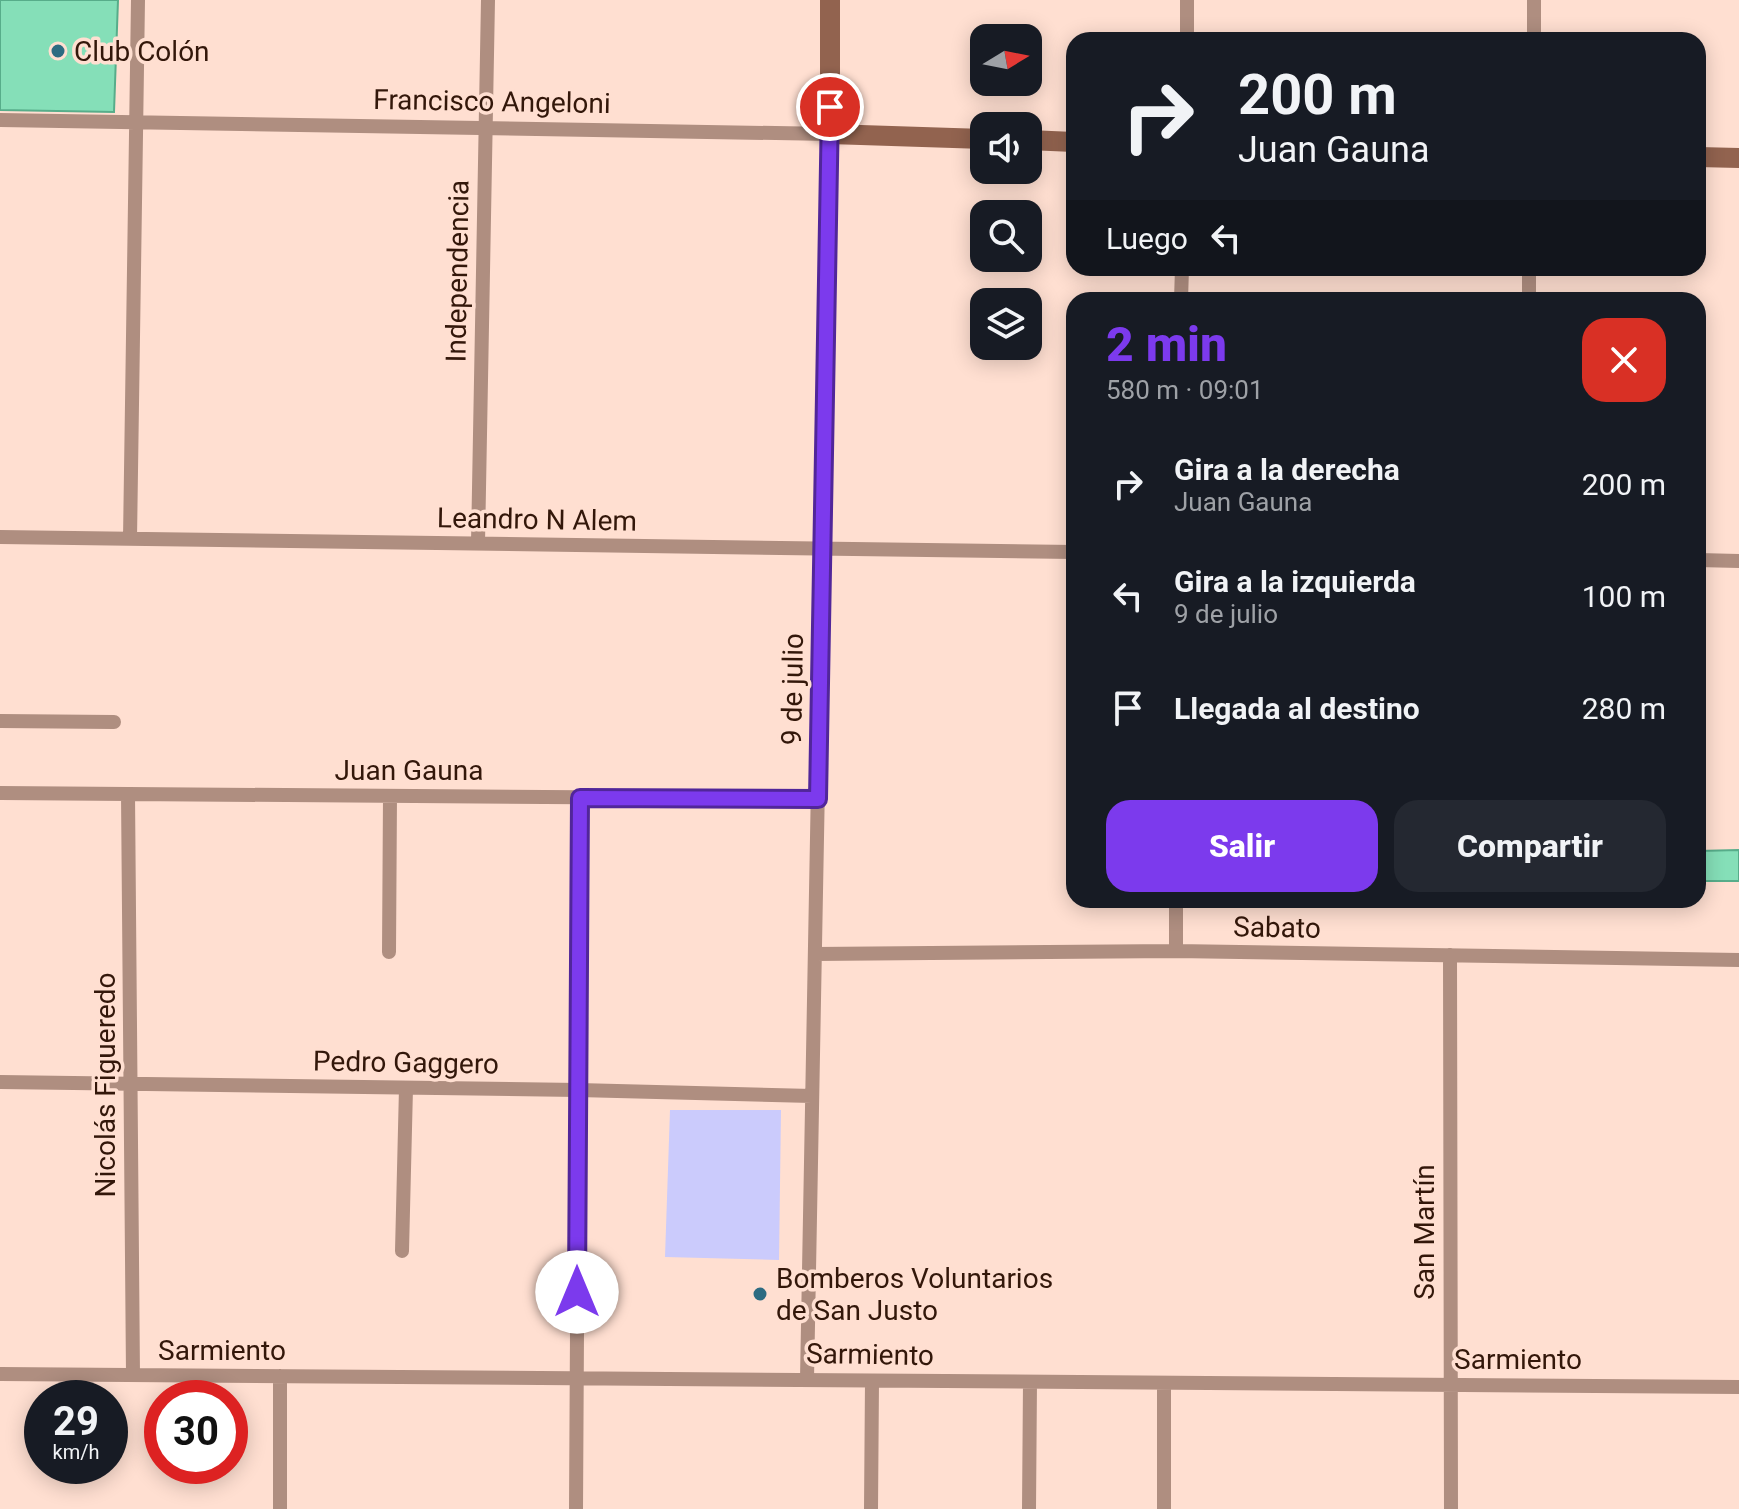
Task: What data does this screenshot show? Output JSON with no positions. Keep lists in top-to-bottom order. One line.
{"streets":{"main road":["Francisco Angeloni","9 de julio"],"street":["Independencia","Leandro N Alem","Juan Gauna","Sabato","Pedro Gaggero","Nicolás Figueredo","San Martín","Sarmiento"]},"crossings":[["Francisco Angeloni","Independencia"],["Francisco Angeloni","9 de julio"],["Independencia","Leandro N Alem"],["Leandro N Alem","9 de julio"],["9 de julio","Juan Gauna"],["9 de julio","Sabato"],["9 de julio","Pedro Gaggero"],["9 de julio","Sarmiento"],["Juan Gauna","Nicolás Figueredo"],["Sabato","San Martín"],["Pedro Gaggero","Nicolás Figueredo"],["Nicolás Figueredo","Sarmiento"],["San Martín","Sarmiento"]],"places":["Club Colón","Bomberos Voluntarios de San Justo"],"north":"right","page":{"turn":["200 m","Juan Gauna"],"then":"Luego","heading":["2 min","580 m · 09:01"],"list":[{"name":"Gira a la derecha","note":"Juan Gauna","value":"200 m"},{"name":"Gira a la izquierda","note":"9 de julio","value":"100 m"},{"name":"Llegada al destino","value":"280 m"}],"buttons":["Salir","Compartir"],"speed":"29 km/h","limit":"30"}}
